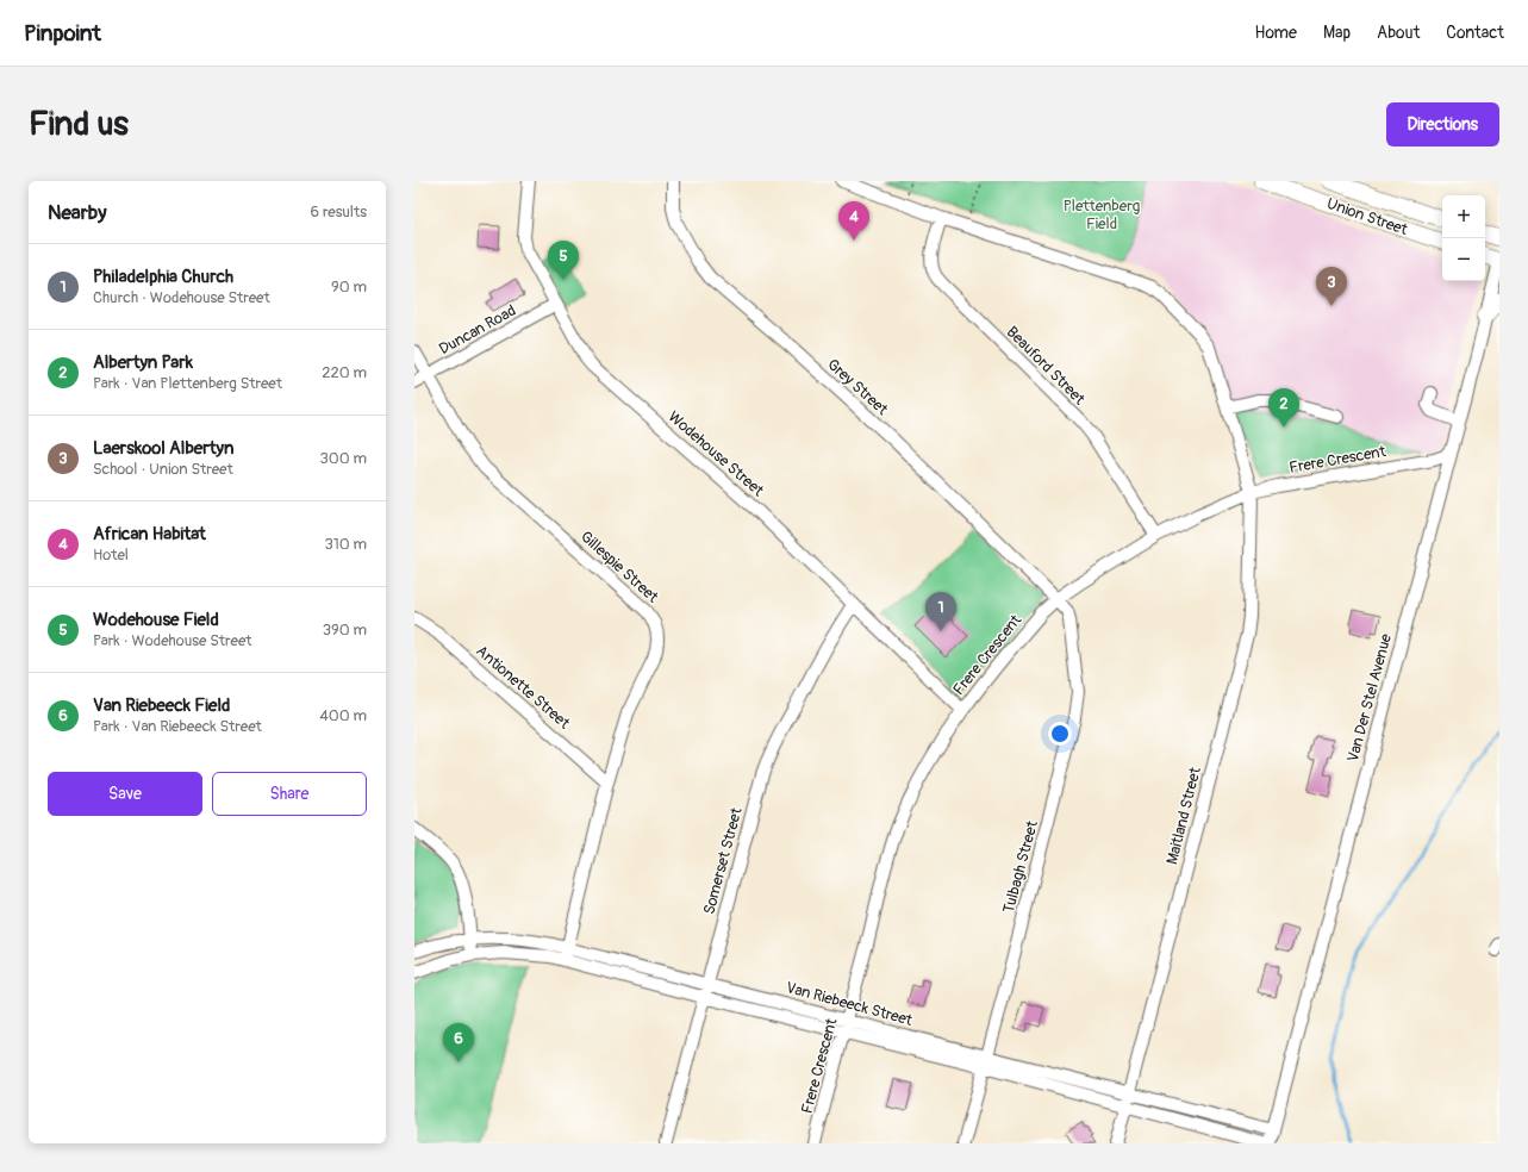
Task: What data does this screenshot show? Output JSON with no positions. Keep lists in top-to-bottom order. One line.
{"streets":{"main road":["Union Street"],"street":["Duncan Road","Beauford Street","Grey Street","Wodehouse Street","Frere Crescent","Gillespie Street","Antionette Street","Van Der Stel Avenue","Maitland Street","Somerset Street","Tulbagh Street","Van Riebeeck Street"]},"crossings":[["Duncan Road","Wodehouse Street"],["Duncan Road","Gillespie Street"],["Beauford Street","Frere Crescent"],["Beauford Street","Maitland Street"],["Grey Street","Frere Crescent"],["Grey Street","Tulbagh Street"],["Wodehouse Street","Frere Crescent"],["Wodehouse Street","Somerset Street"],["Frere Crescent","Van Der Stel Avenue"],["Frere Crescent","Maitland Street"],["Frere Crescent","Tulbagh Street"],["Frere Crescent","Van Riebeeck Street"],["Gillespie Street","Antionette Street"],["Gillespie Street","Van Riebeeck Street"],["Van Der Stel Avenue","Van Riebeeck Street"],["Maitland Street","Van Riebeeck Street"],["Somerset Street","Van Riebeeck Street"],["Tulbagh Street","Van Riebeeck Street"]],"parks":["Plettenberg Field"],"page":{"header":"Pinpoint","nav":["Home","Map","About","Contact"],"buttons":["Directions",["Save","Share"]],"title":"Find us","heading":["Nearby","6 results"],"map_buttons":["+","−"],"pins":["4","5","3","2","1","6"],"list":[{"mark":"1","name":"Philadelphia Church","note":"Church · Wodehouse Street","value":"90 m"},{"mark":"2","name":"Albertyn Park","note":"Park · Van Plettenberg Street","value":"220 m"},{"mark":"3","name":"Laerskool Albertyn","note":"School · Union Street","value":"300 m"},{"mark":"4","name":"African Habitat","note":"Hotel","value":"310 m"},{"mark":"5","name":"Wodehouse Field","note":"Park · Wodehouse Street","value":"390 m"},{"mark":"6","name":"Van Riebeeck Field","note":"Park · Van Riebeeck Street","value":"400 m"}]}}
